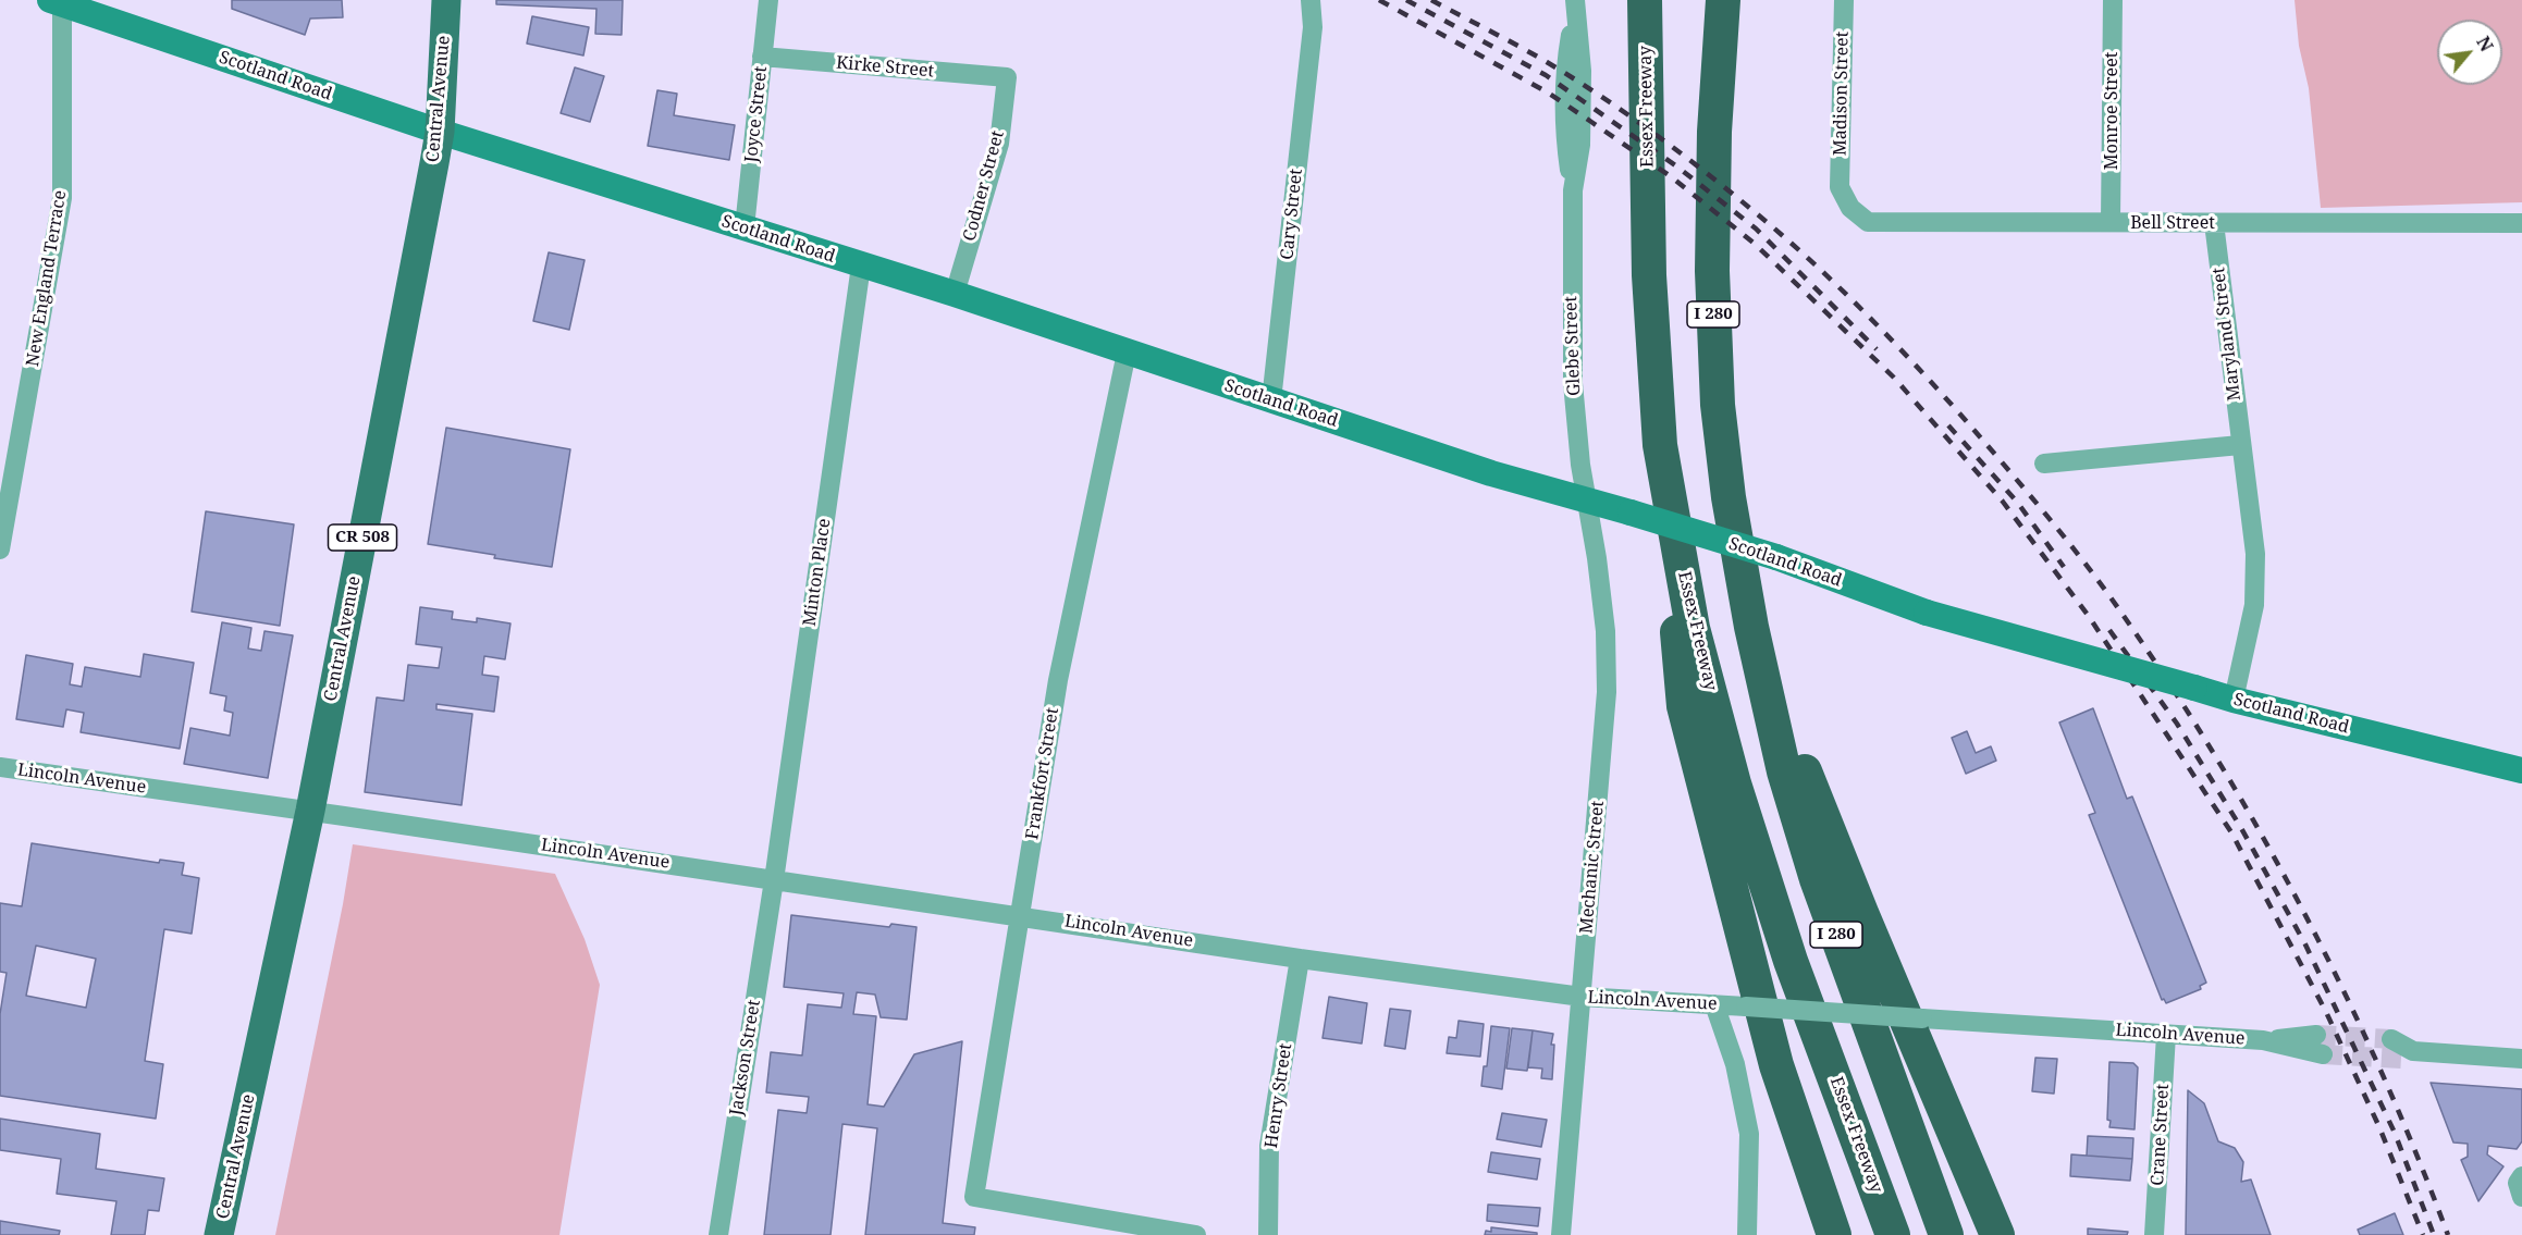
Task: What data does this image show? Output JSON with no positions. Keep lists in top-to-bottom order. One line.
{"streets":{"highway":["Essex Freeway","I 280"],"main road":["Scotland Road","Central Avenue","CR 508"],"street":["Kirke Street","Madison Street","Monroe Street","Joyce Street","Codner Street","Cary Street","Bell Street","New England Terrace","Maryland Street","Glebe Street","Minton Place","Frankfort Street","Lincoln Avenue","Mechanic Street","Jackson Street","Henry Street","Crane Street"]},"crossings":[["Kirke Street","Joyce Street"],["Kirke Street","Codner Street"],["Scotland Road","Central Avenue"],["Scotland Road","Joyce Street"],["Scotland Road","Codner Street"],["Scotland Road","Cary Street"],["Scotland Road","New England Terrace"],["Scotland Road","Maryland Street"],["Scotland Road","Glebe Street"],["Scotland Road","Minton Place"],["Scotland Road","Frankfort Street"],["Scotland Road","Mechanic Street"],["Madison Street","Bell Street"],["Central Avenue","Lincoln Avenue"],["Monroe Street","Bell Street"],["Bell Street","Maryland Street"],["Glebe Street","Mechanic Street"],["Minton Place","Lincoln Avenue"],["Minton Place","Jackson Street"],["Frankfort Street","Lincoln Avenue"],["Lincoln Avenue","Mechanic Street"],["Lincoln Avenue","Jackson Street"],["Lincoln Avenue","Henry Street"],["Lincoln Avenue","Crane Street"]],"north":"top right"}
